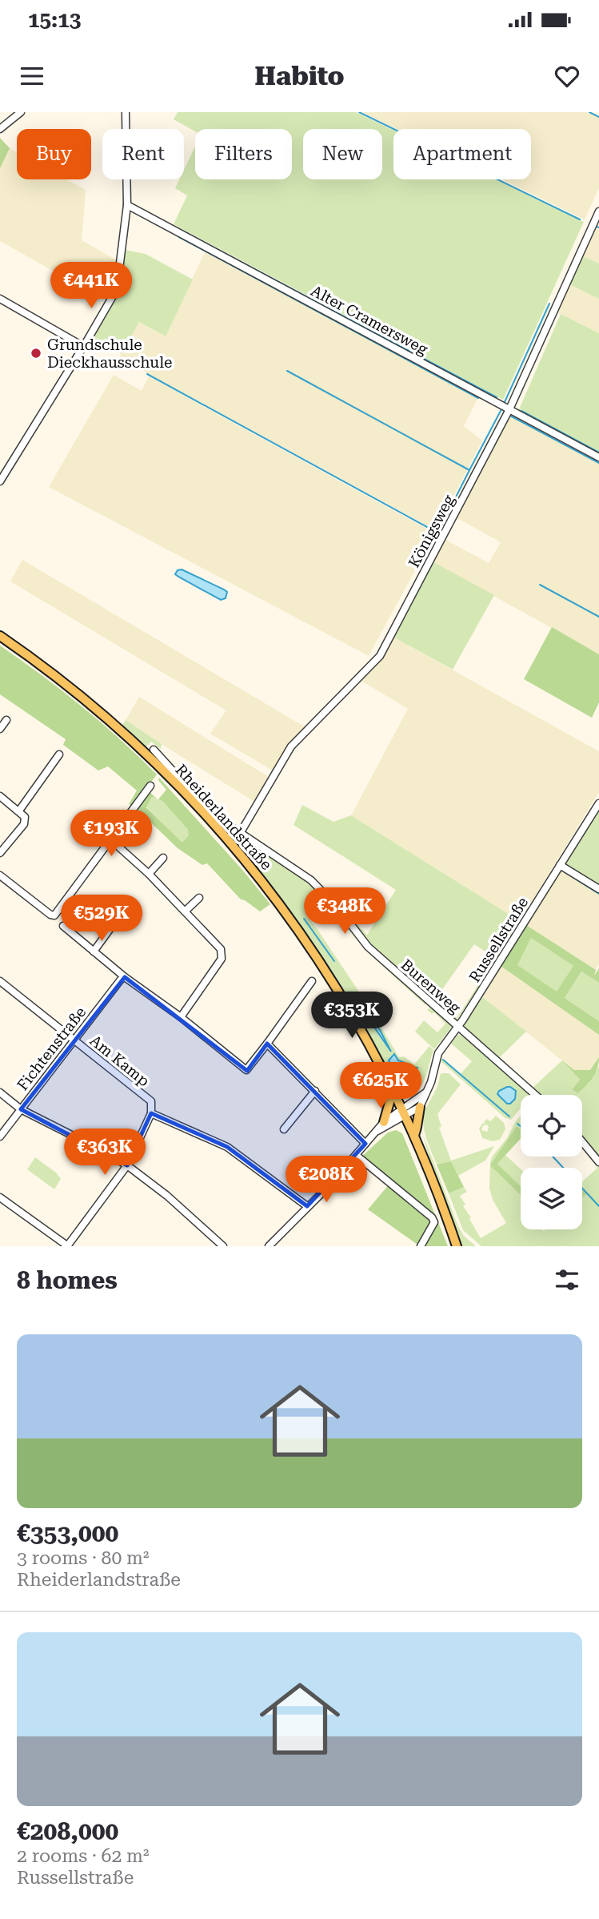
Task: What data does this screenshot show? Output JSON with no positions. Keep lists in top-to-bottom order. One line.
{"streets":{"main road":["Rheiderlandstraße"],"street":["Alter Cramersweg","Königsweg","Russellstraße","Burenweg","Fichtenstraße","Am Kamp"]},"crossings":[["Alter Cramersweg","Königsweg"],["Königsweg","Burenweg"],["Russellstraße","Burenweg"],["Fichtenstraße","Am Kamp"]],"places":["Grundschule Dieckhausschule"],"page":{"status":"15:13","header":"Habito","chip":["Buy","Rent","Filters","New","Apartment"],"price":["€441K","€193K","€348K","€529K","€353K","€625K","€363K","€208K"],"heading":"8 homes","list":[{"name":"€353,000","note":"3 rooms · 80 m² · Rheiderlandstraße"},{"name":"€208,000","note":"2 rooms · 62 m² · Russellstraße"}]}}
